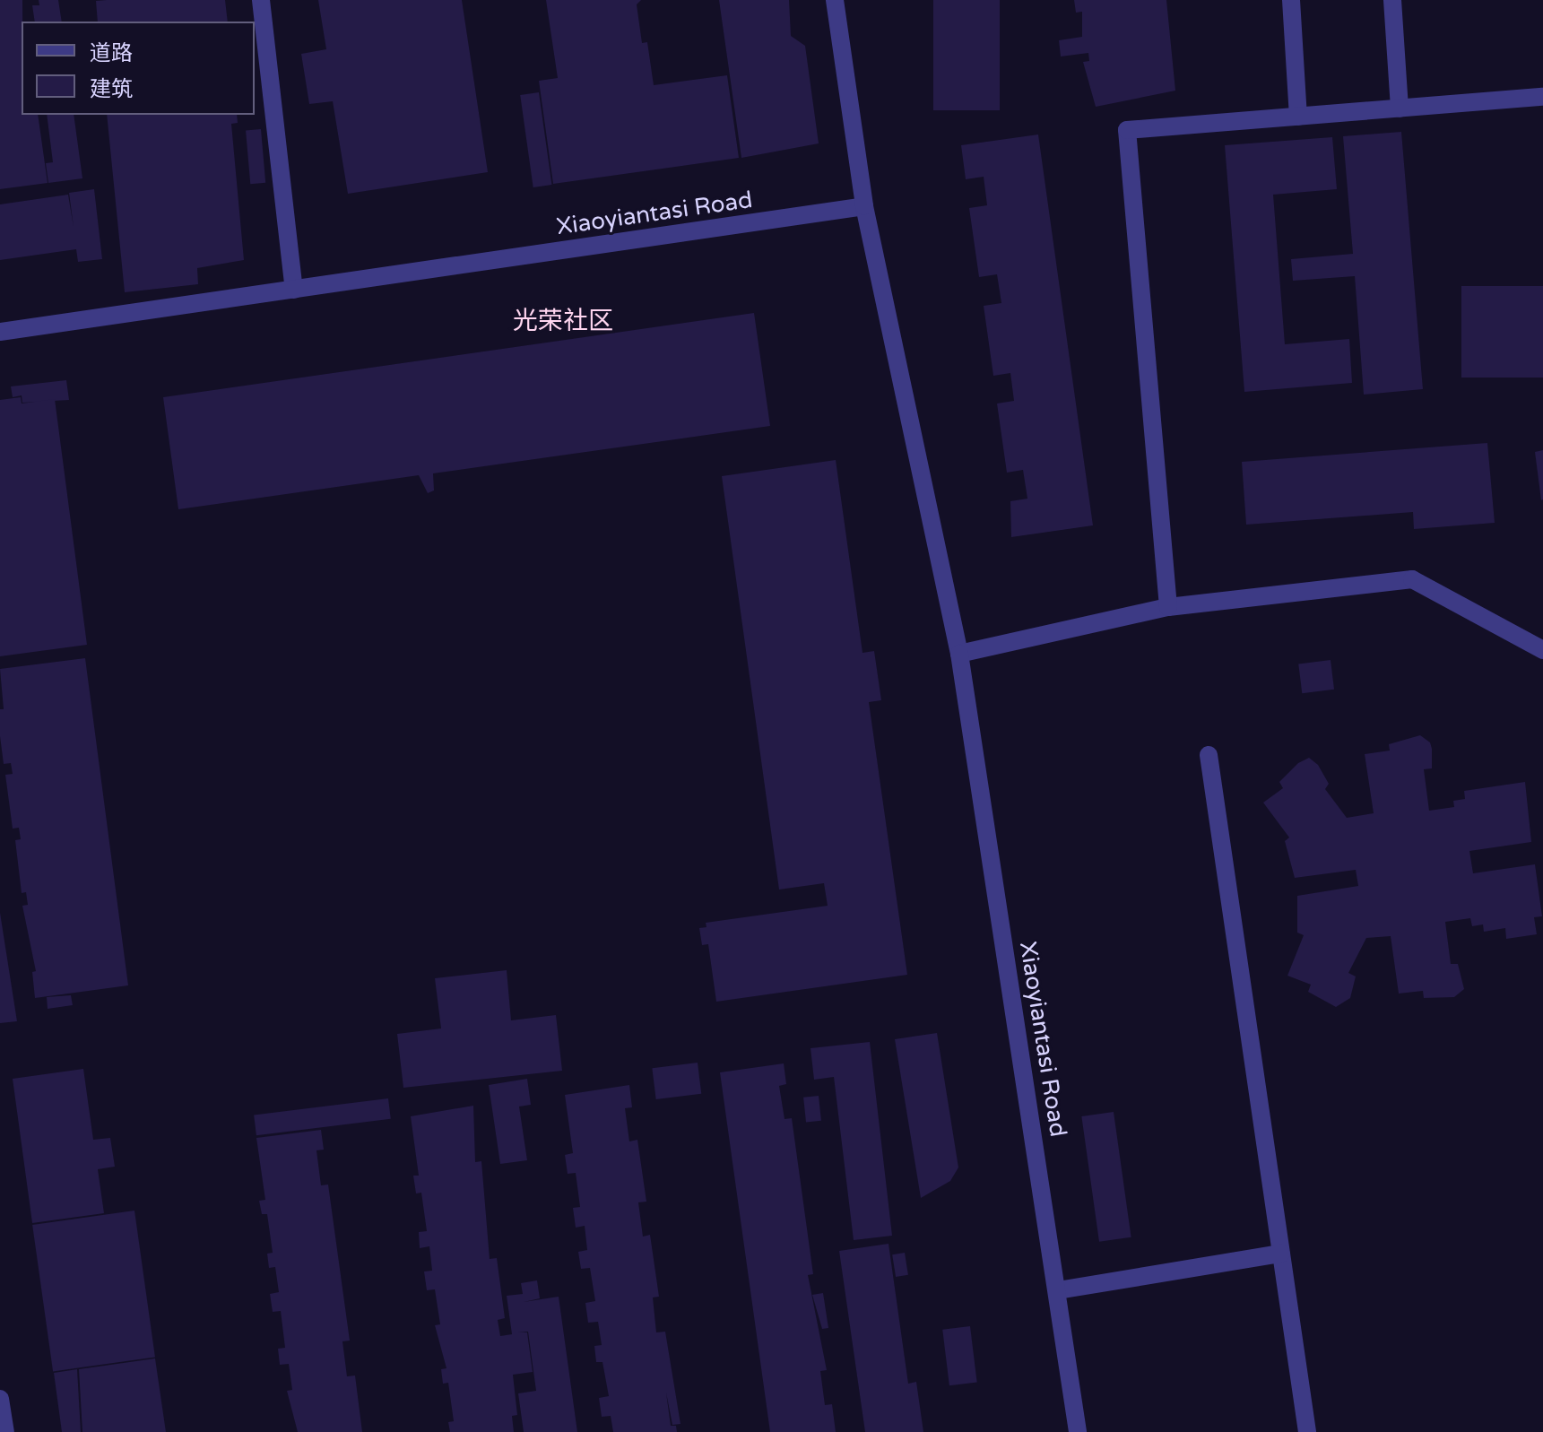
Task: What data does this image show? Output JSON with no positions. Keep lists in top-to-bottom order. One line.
{"streets":{"street":["Xiaoyiantasi Road"]},"districts":["光荣社区"],"legend":["道路","建筑"]}
